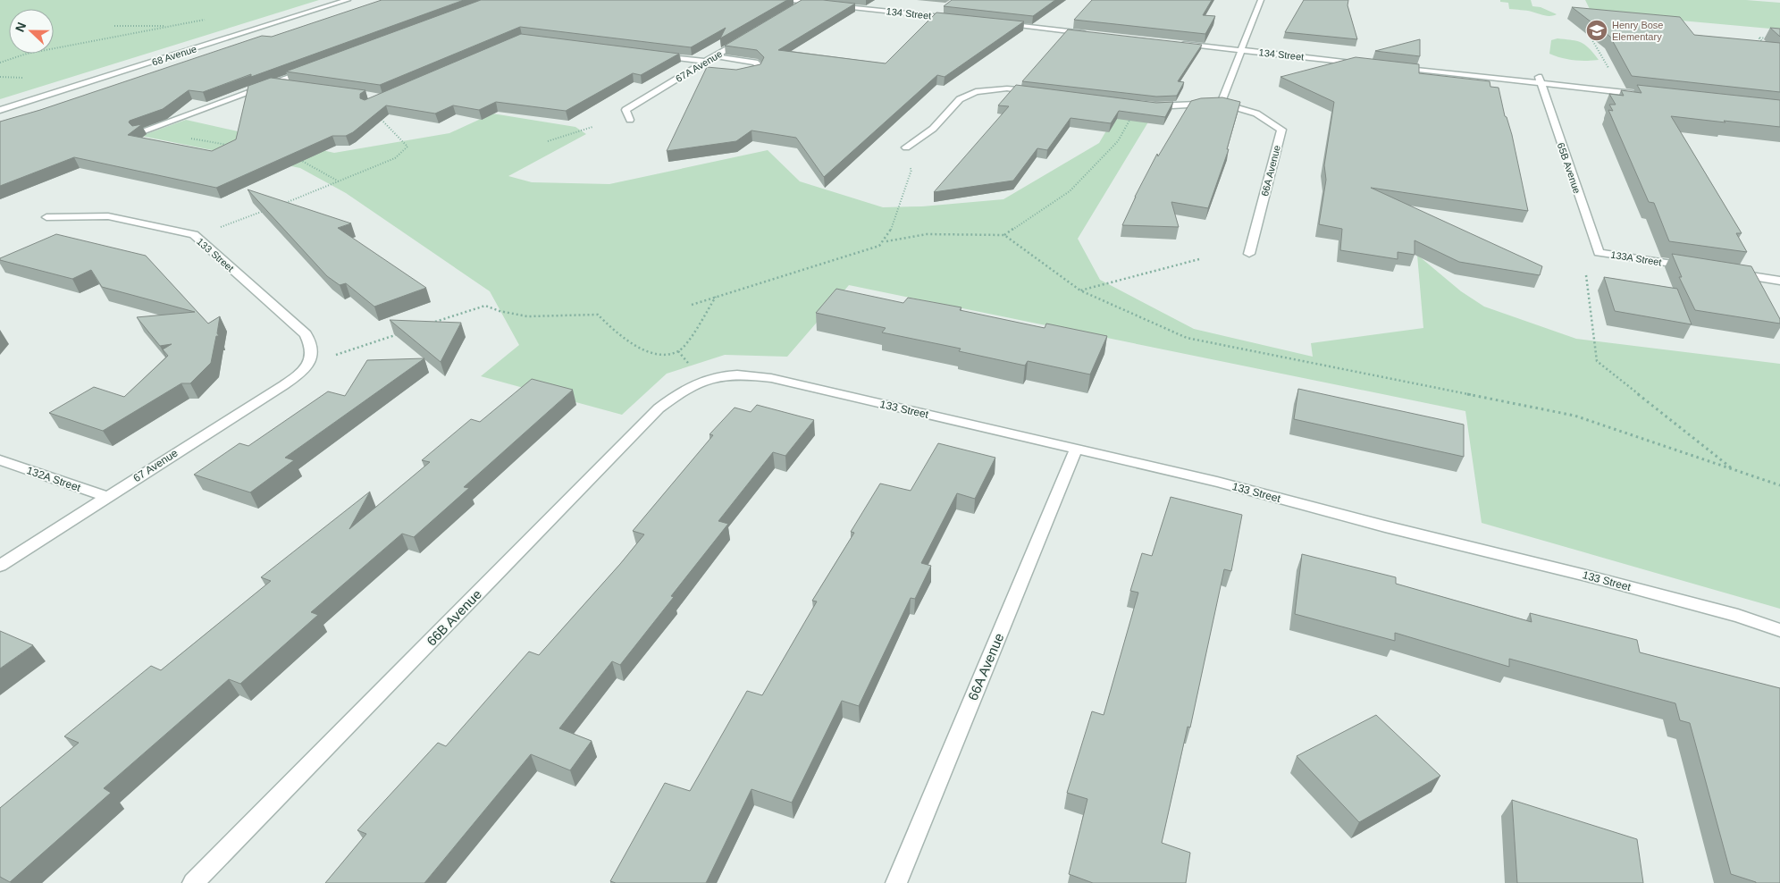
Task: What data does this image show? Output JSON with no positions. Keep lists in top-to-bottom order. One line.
{"streets":{"street":["134 Street","68 Avenue","67A Avenue","65B Avenue","66A Avenue","133 Street","133A Street","67 Avenue","132A Street","66B Avenue"]},"crossings":[["65B Avenue","133A Street"],["66A Avenue","133 Street"],["133 Street","67 Avenue"],["133 Street","66B Avenue"],["67 Avenue","132A Street"]],"places":{"school or university":["Henry Bose Elementary"]},"north":"left"}
